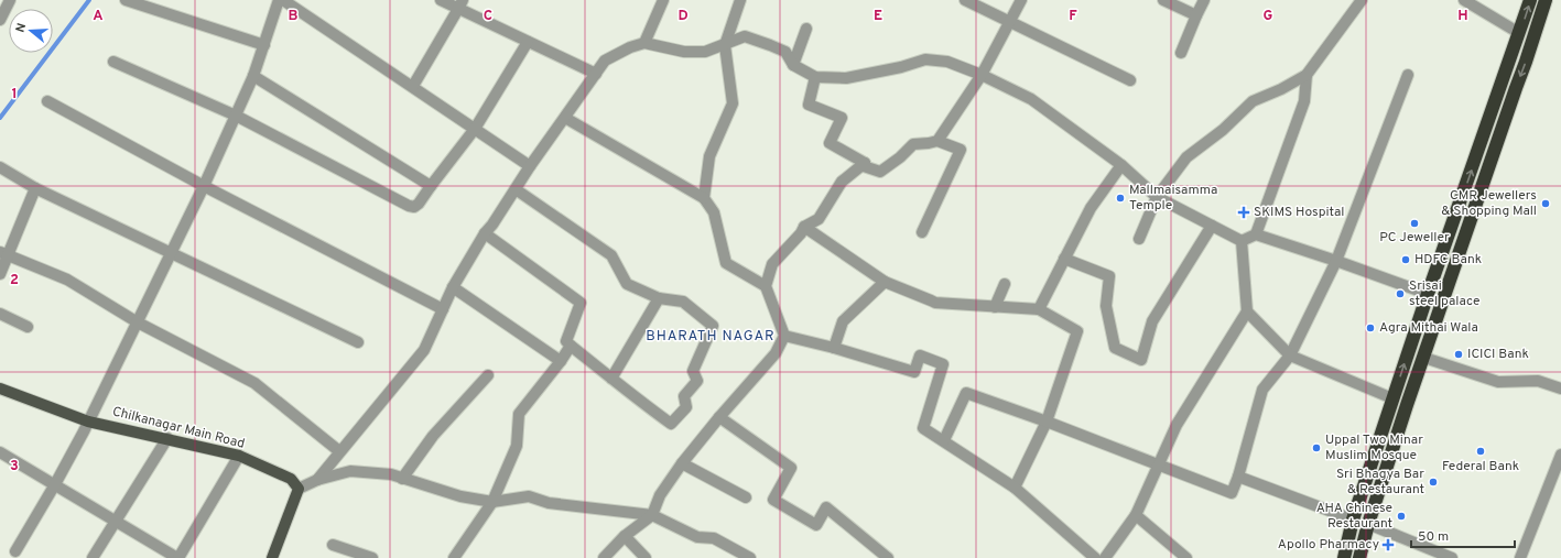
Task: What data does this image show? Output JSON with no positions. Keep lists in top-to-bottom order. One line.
{"streets":{"main road":["Chilkanagar Main Road"]},"districts":["BHARATH NAGAR"],"places":{"other":["Mallmaisamma Temple","CMR Jewellers & Shopping Mall","PC Jeweller","HDFC Bank","Srisai steel palace","Agra Mithai Wala","ICICI Bank","Uppal Two Minar Muslim Mosque","Federal Bank","Sri Bhagya Bar & Restaurant","AHA Chinese Restaurant"],"health":["SKIMS Hospital","Apollo Pharmacy"]},"scale_bar":"50 m","north":"left","grid":{"columns":["A","B","C","D","E","F","G","H"],"rows":["1","2","3"]}}
